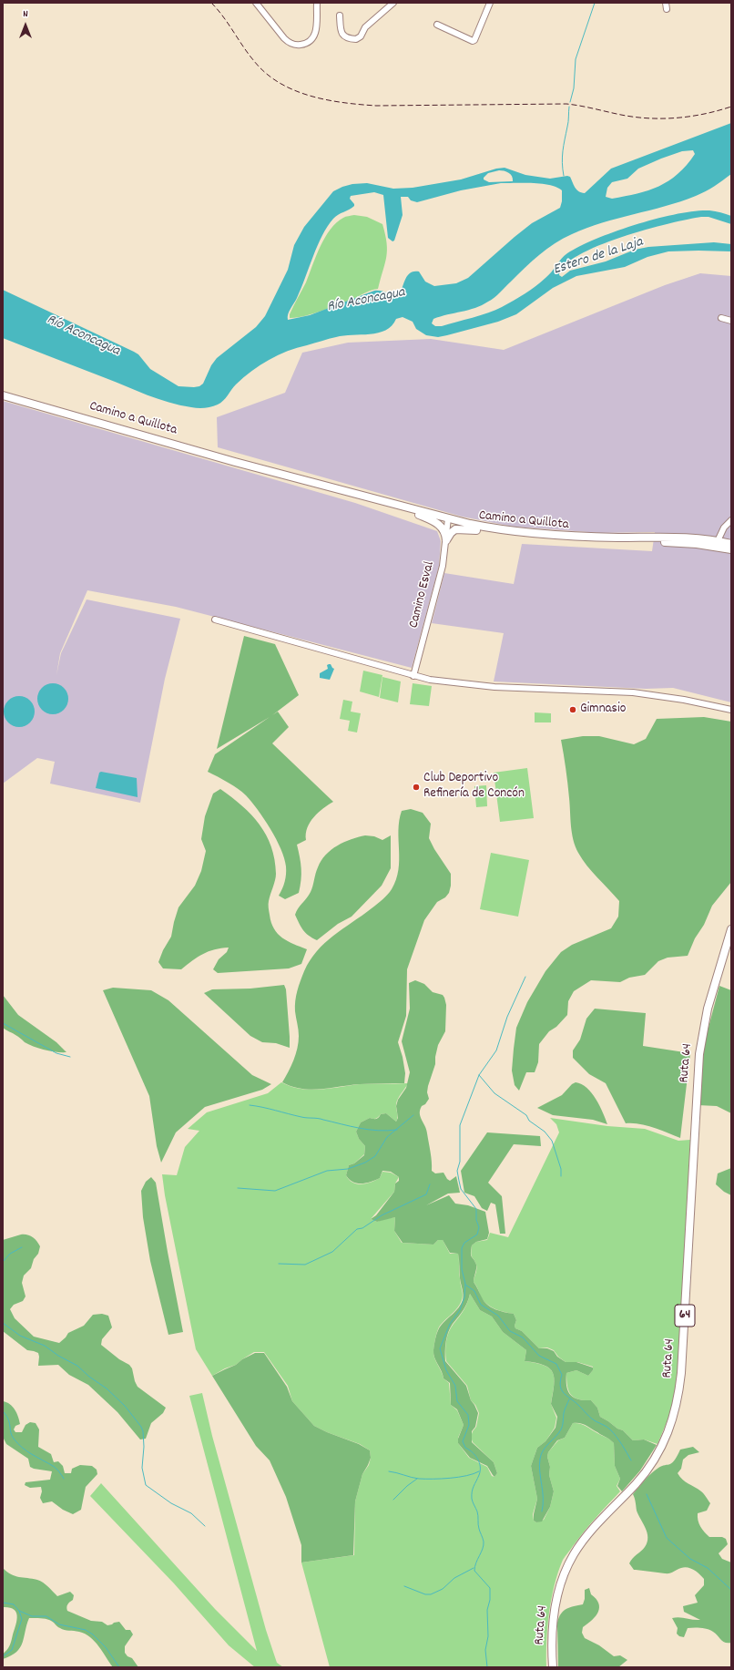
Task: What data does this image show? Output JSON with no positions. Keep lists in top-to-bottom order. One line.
{"streets":{"main road":["Camino a Quillota","Ruta 64","64"],"street":["Camino Esval"]},"crossings":[["Camino a Quillota","Camino Esval"]],"water":["Estero de la Laja","Río Aconcagua"],"places":["Gimnasio","Club Deportivo Refinería de Concón"],"north":"top"}
